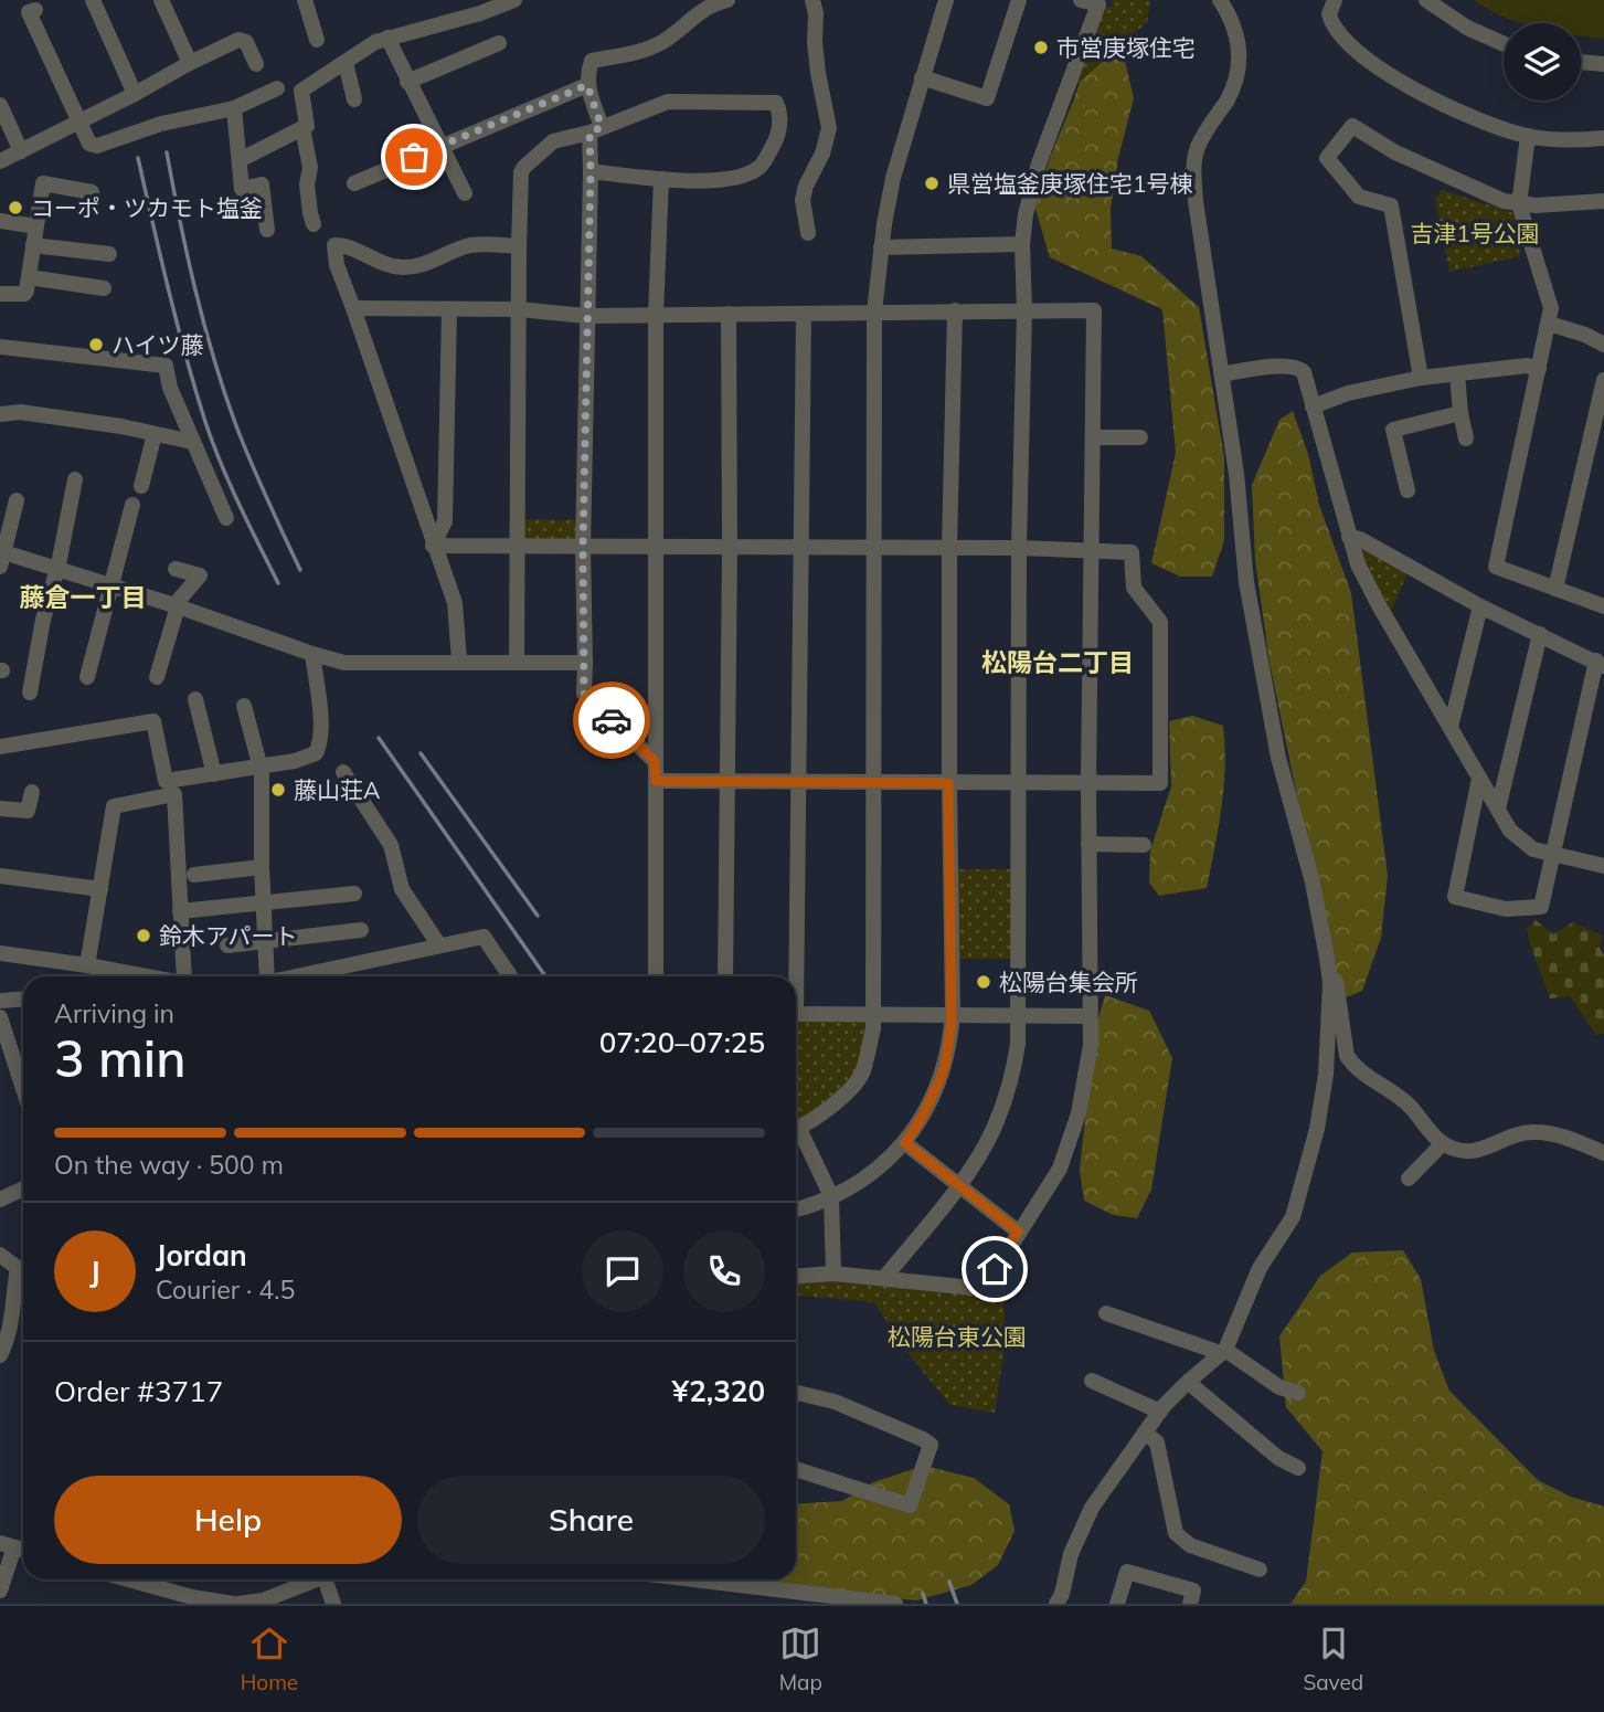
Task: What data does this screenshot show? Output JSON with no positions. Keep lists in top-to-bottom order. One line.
{"districts":["藤倉一丁目","松陽台二丁目"],"parks":["吉津1号公園","松陽台東公園"],"places":["市営庚塚住宅","県営塩釜庚塚住宅1号棟","コーポ・ツカモト塩釜","ハイツ藤","藤山荘A","鈴木アパート","松陽台集会所"],"page":{"heading":["3 min","Arriving in","07:20–07:25"],"panel":["Jordan","Courier · 4.5","Order #3717","¥2,320"],"bar":"On the way · 500 m","round":"J","buttons":["Help","Share"],"tabs":["Home","Map","Saved"]}}
